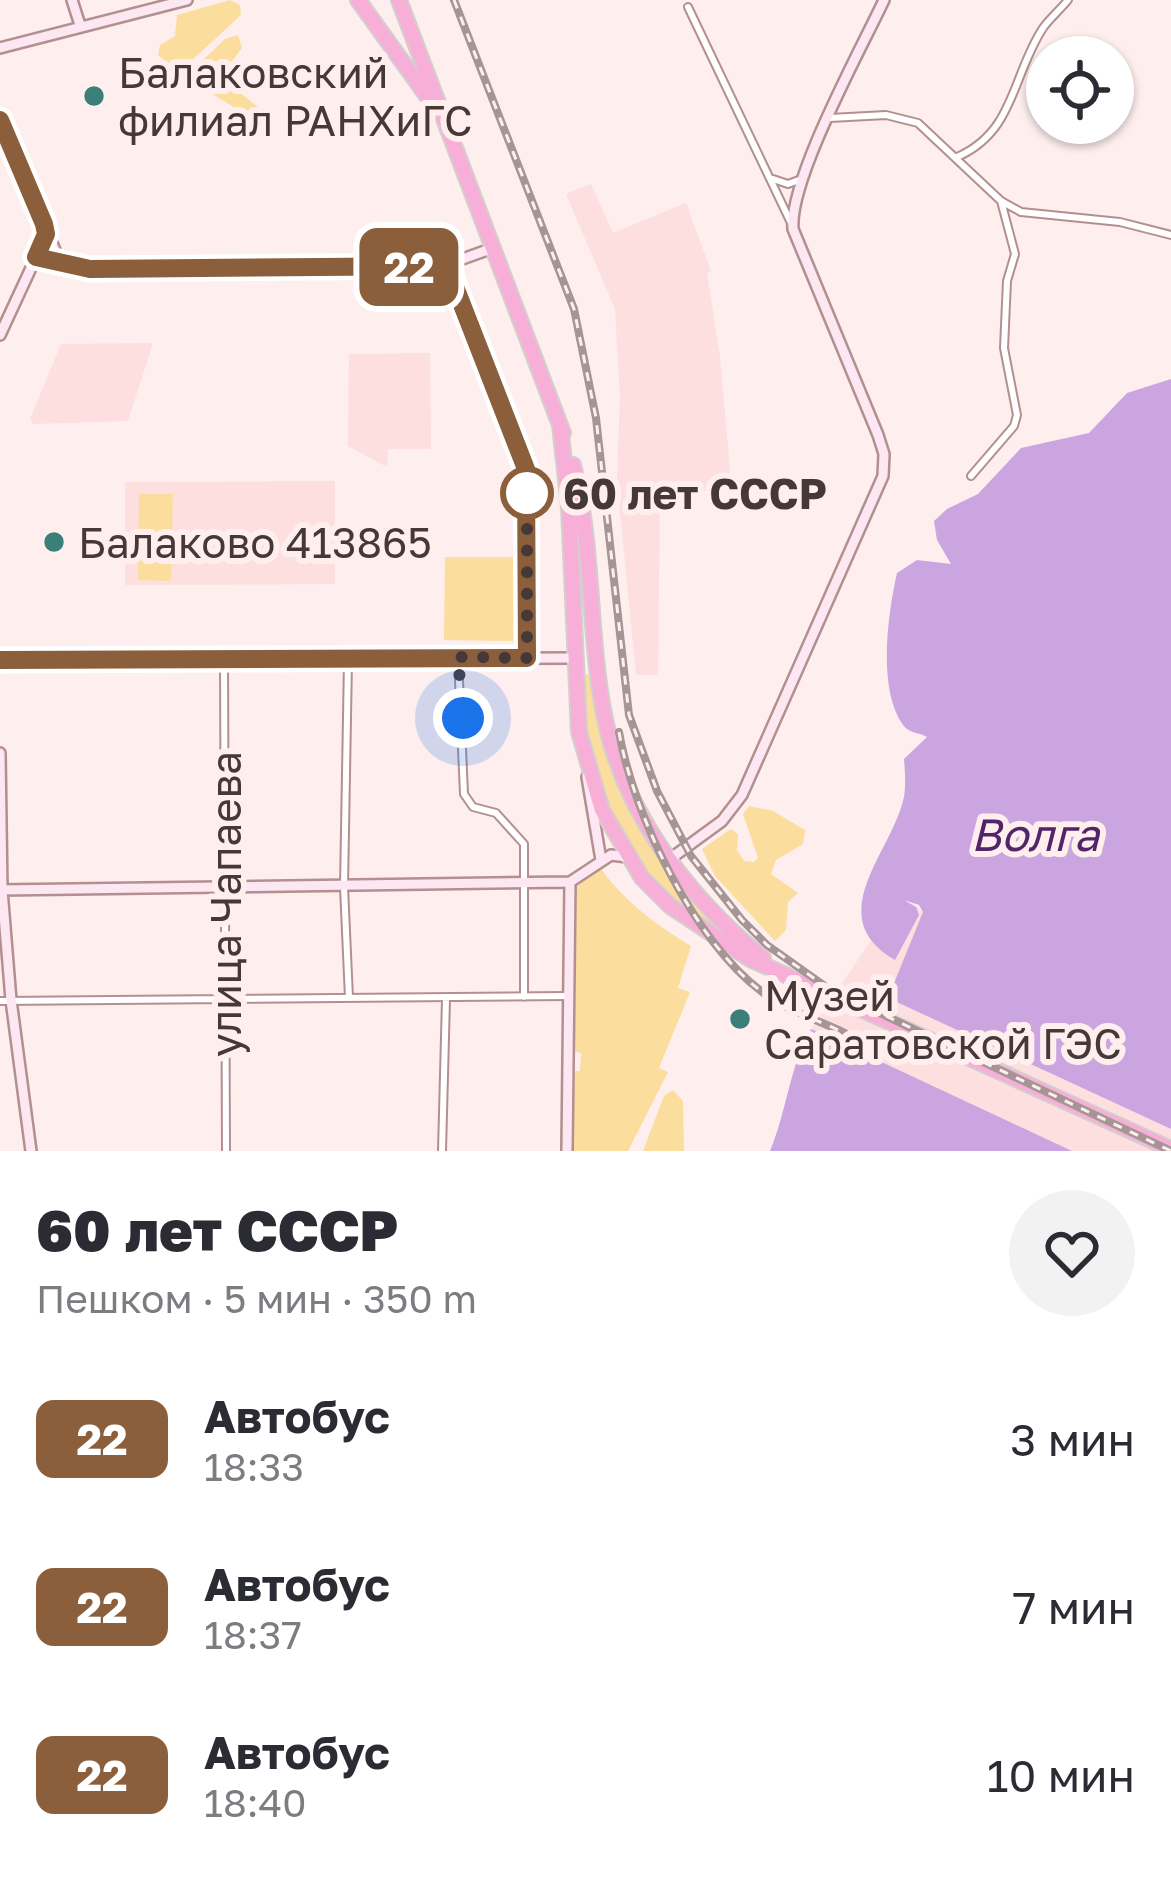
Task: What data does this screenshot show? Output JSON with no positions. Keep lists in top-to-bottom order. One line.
{"streets":{"street":["улица Чапаева"]},"water":["Волга"],"places":["Балаковский филиал РАНХиГС","60 лет СССР","Балаково 413865","Музей Саратовской ГЭС"],"lines":["bus line 22"],"page":{"on_map":"22","heading":["60 лет СССР","Пешком · 5 мин · 350 m"],"list":[{"mark":"22","name":"Автобус","note":"18:33","value":"3 мин"},{"mark":"22","name":"Автобус","note":"18:37","value":"7 мин"},{"mark":"22","name":"Автобус","note":"18:40","value":"10 мин"}]}}
